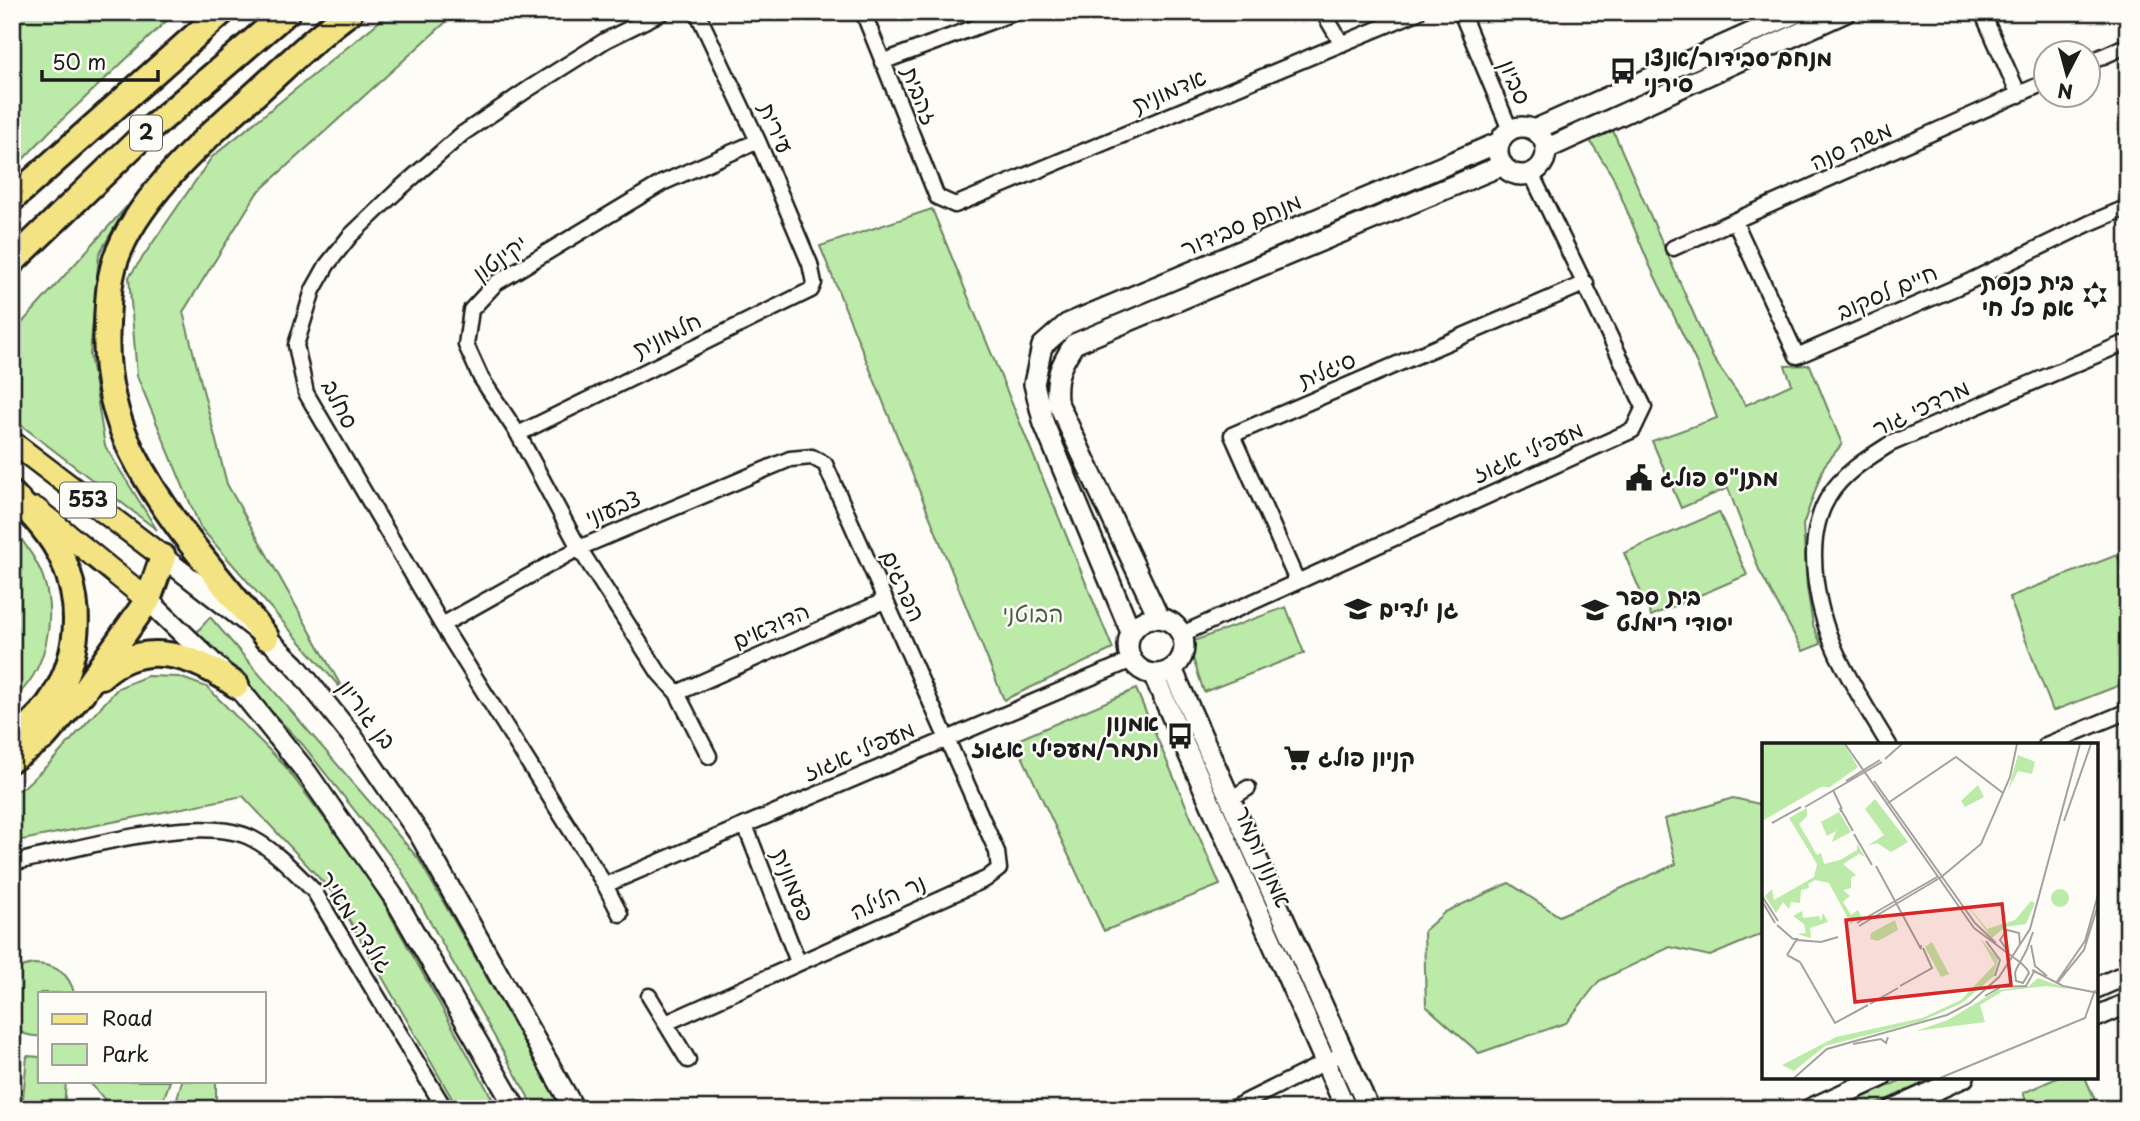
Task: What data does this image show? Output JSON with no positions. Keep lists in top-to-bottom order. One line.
{"streets":{"highway":["2"],"main road":["553","בן גוריון"],"street":["סביון","אדמונית","זהבית","עירית","משה סנה","מנחם סבידור","יקינטון","חיים לסקוב","חלמונית","סיגלית","סחלב","מרדכי גור","מעפילי אגוז","צבעוני","הפרגים","הדודאים","אמנון ותמר","פעמונית","נר הלילה","גולדה מאיר"]},"crossings":[["סביון","מנחם סבידור"],["סביון","מעפילי אגוז"],["אדמונית","זהבית"],["עירית","יקינטון"],["עירית","חלמונית"],["משה סנה","חיים לסקוב"],["מנחם סבידור","מעפילי אגוז"],["מנחם סבידור","אמנון ותמר"],["יקינטון","חלמונית"],["יקינטון","צבעוני"],["סיגלית","מעפילי אגוז"],["סחלב","מעפילי אגוז"],["סחלב","צבעוני"],["מעפילי אגוז","הפרגים"],["מעפילי אגוז","אמנון ותמר"],["מעפילי אגוז","פעמונית"],["מעפילי אגוז","נר הלילה"],["צבעוני","הפרגים"],["הפרגים","הדודאים"],["הפרגים","נר הלילה"],["פעמונית","נר הלילה"]],"parks":["הבוטני"],"places":{"bus stop":["מנחם סבידור/אנצו סירני","אמנון ותמר/מעפילי אגוז"],"synagogue":["בית כנסת אם כל חי"],"public building":["מתנ\"ס פולג"],"school or university":["גן ילדים","בית ספר יסודי רימלט"],"supermarket":["קניון פולג"]},"legend":["Road","Park"],"scale_bar":"50 m","north":"bottom"}
